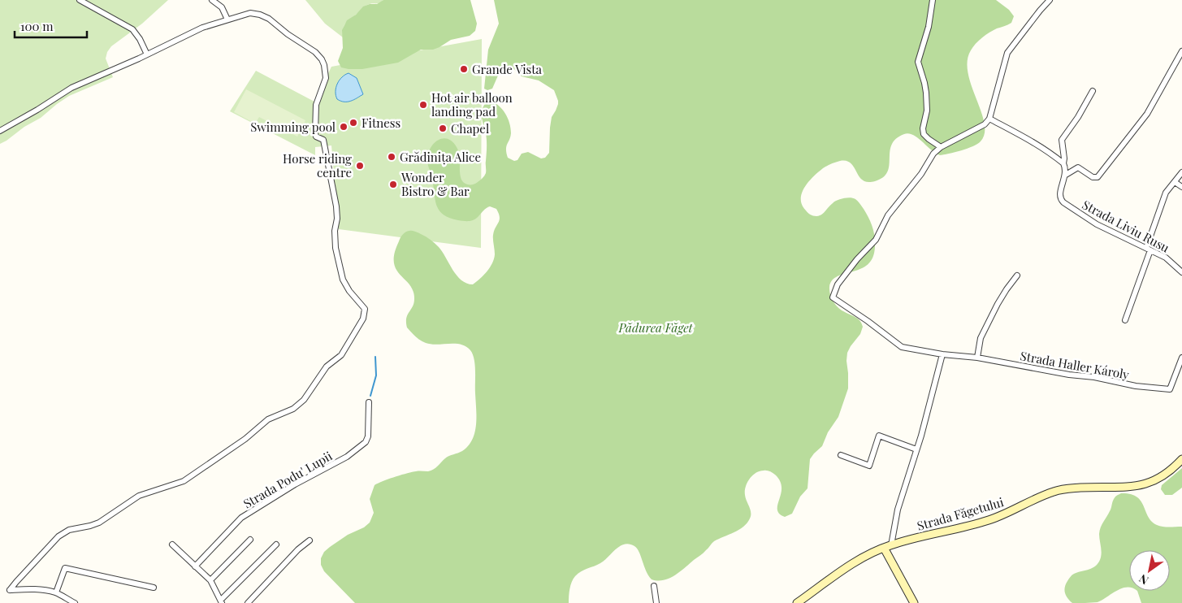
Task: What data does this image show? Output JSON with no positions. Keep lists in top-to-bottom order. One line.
{"streets":{"main road":["Strada Făgetului"],"street":["Strada Liviu Rusu","Strada Haller Károly","Strada Podu' Lupii"]},"parks":["Pădurea Făget"],"places":["Grande Vista","Hot air balloon landing pad","Fitness","Swimming pool","Chapel","Grădinița Alice","Horse riding centre","Wonder Bistro & Bar"],"scale_bar":"100 m","north":"bottom left"}
